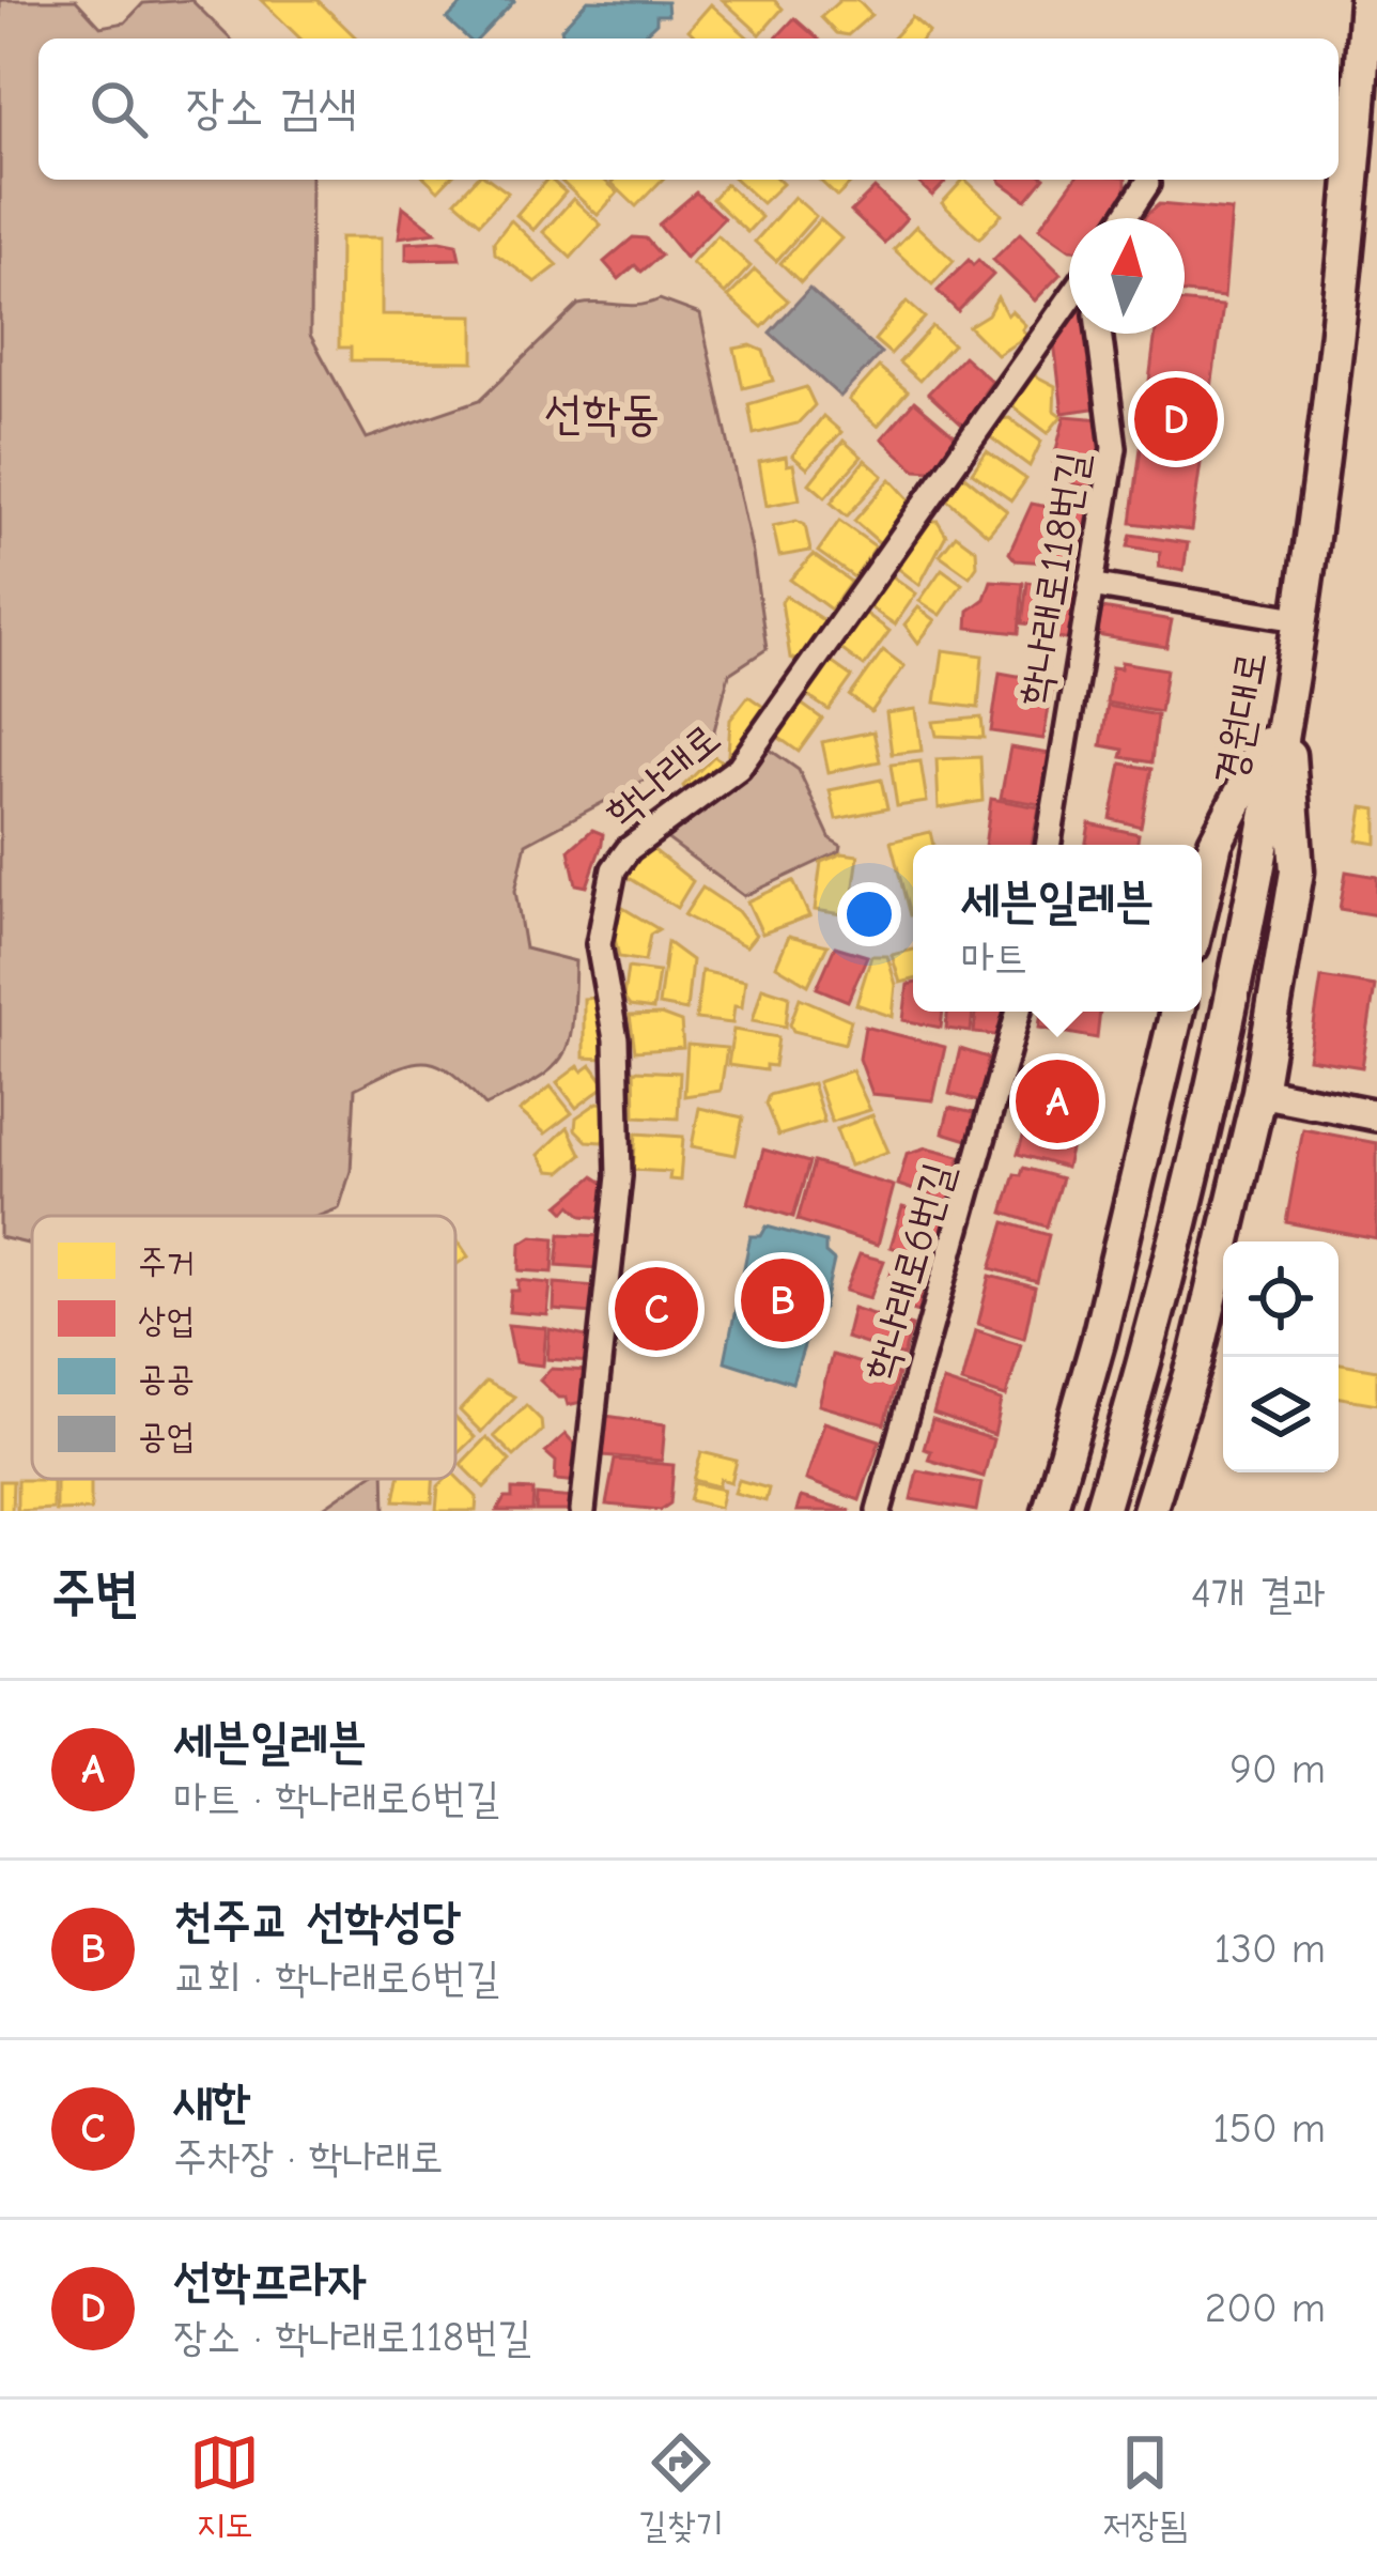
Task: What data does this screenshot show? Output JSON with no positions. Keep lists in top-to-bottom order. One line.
{"streets":{"main road":["경원대로"],"street":["학나래로118번길","학나래로","학나래로6번길"]},"districts":["선학동"],"legend":["주거","상업","공공","공업"],"north":"top","page":{"search":"장소 검색","pins":["D","A","B","C"],"popup":["세븐일레븐","마트"],"heading":["주변","4개 결과"],"list":[{"mark":"A","name":"세븐일레븐","note":"마트 · 학나래로6번길","value":"90 m"},{"mark":"B","name":"천주교 선학성당","note":"교회 · 학나래로6번길","value":"130 m"},{"mark":"C","name":"새한","note":"주차장 · 학나래로","value":"150 m"},{"mark":"D","name":"선학프라자","note":"장소 · 학나래로118번길","value":"200 m"}],"nav":["지도","길찾기","저장됨"]}}
